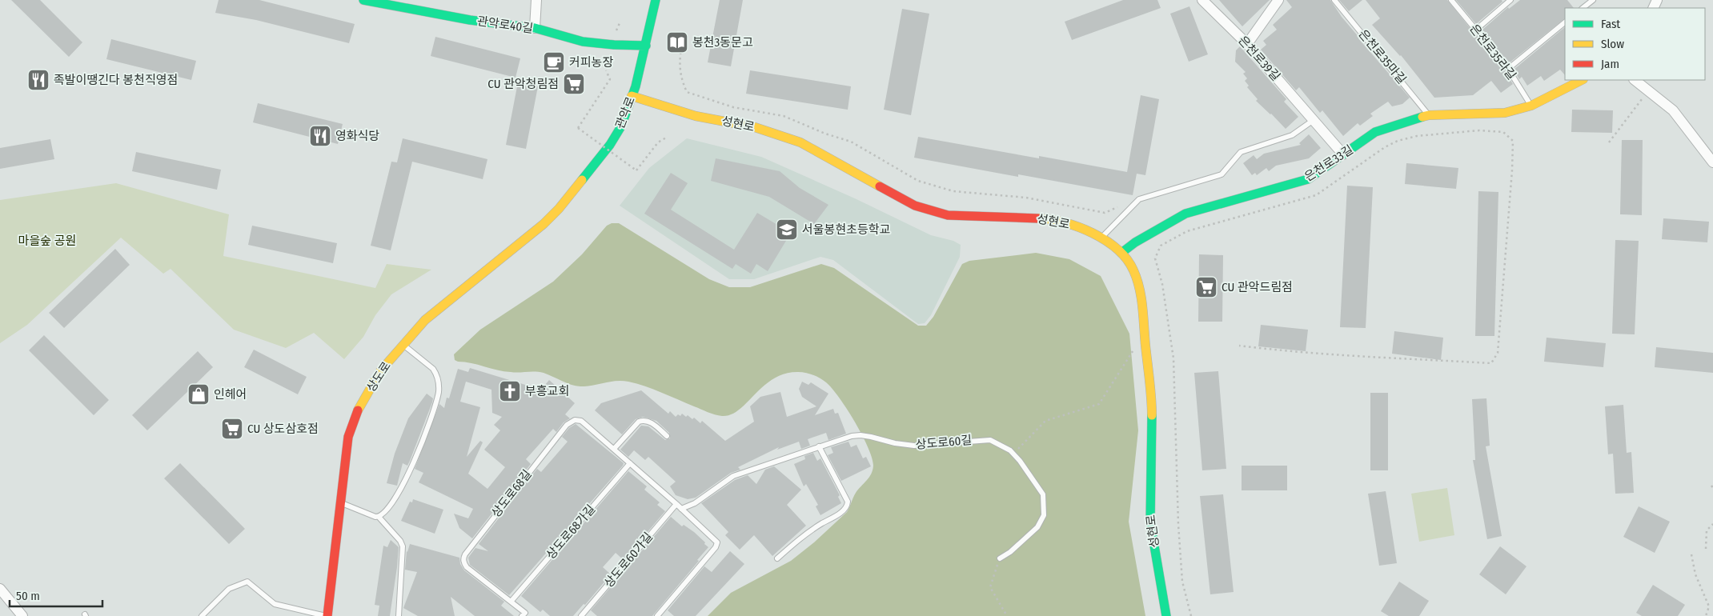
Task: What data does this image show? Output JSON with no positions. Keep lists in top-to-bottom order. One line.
{"streets":{"street":["관악로40길","은천로39길","관악로","성현로","은천로33길","상도로"],"lane":["은천로35라길","은천로35마길","상도로60길","상도로68길","상도로68가길","상도로60가길"]},"crossings":[["관악로40길","관악로"],["은천로35라길","은천로33길"],["은천로35마길","은천로33길"],["은천로39길","은천로33길"],["관악로","성현로"],["관악로","상도로"],["성현로","은천로33길"],["상도로68길","상도로68가길"]],"parks":["마을숲 공원"],"places":{"library":["봉천3동문고"],"cafe":["커피농장"],"restaurant":["족발이땡긴다 봉천직영점","영화식당"],"supermarket":["CU 관악청림점","CU 관악드림점","CU 상도삼호점"],"school or university":["서울봉현초등학교"],"church":["부흥교회"],"shop":["인헤어"]},"legend":["Fast","Slow","Jam"],"scale_bar":"50 m"}
